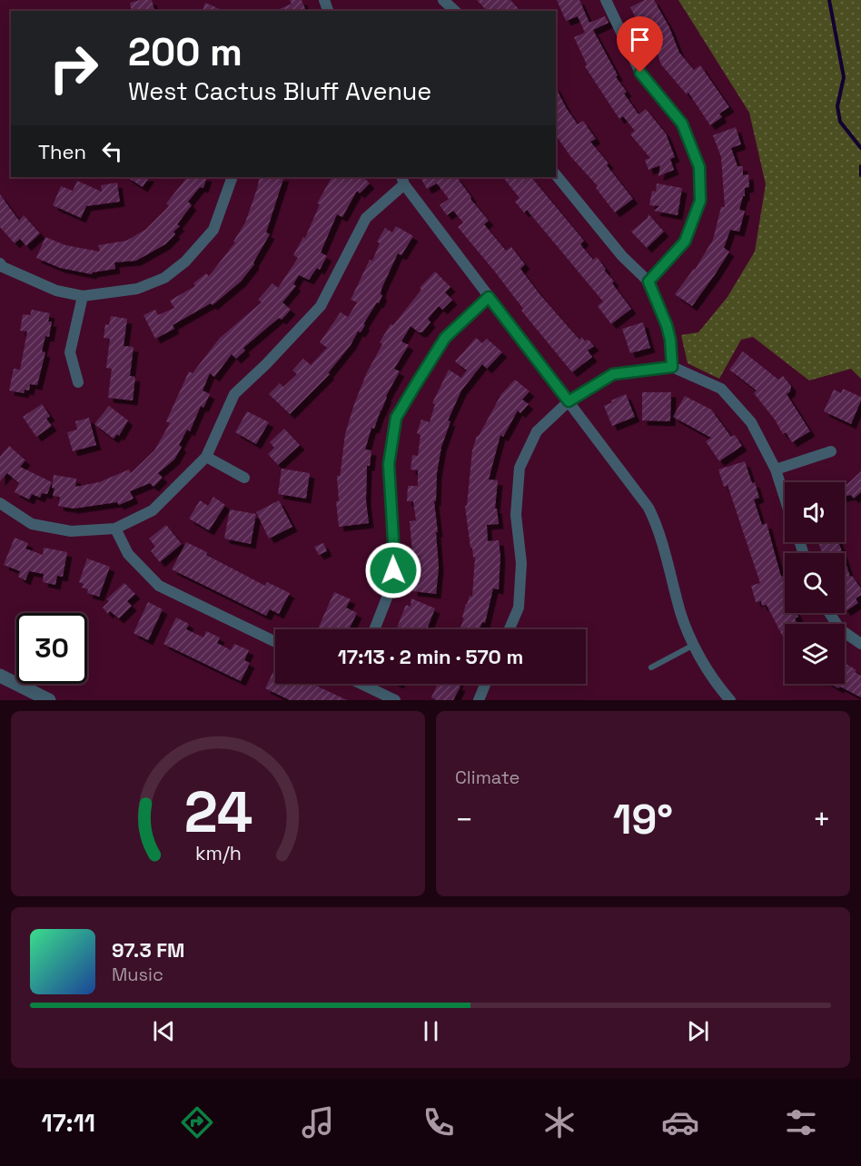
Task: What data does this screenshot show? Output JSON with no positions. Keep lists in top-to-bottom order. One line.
{"page":{"turn":["200 m","West Cactus Bluff Avenue"],"then":"Then","limit":"30","trip":"17:13 · 2 min · 570 m","tile":"Climate","heat":["−","19°","+"],"song":["97.3 FM","Music"],"tabs":"17:11","gauge":["24","km/h"]}}
